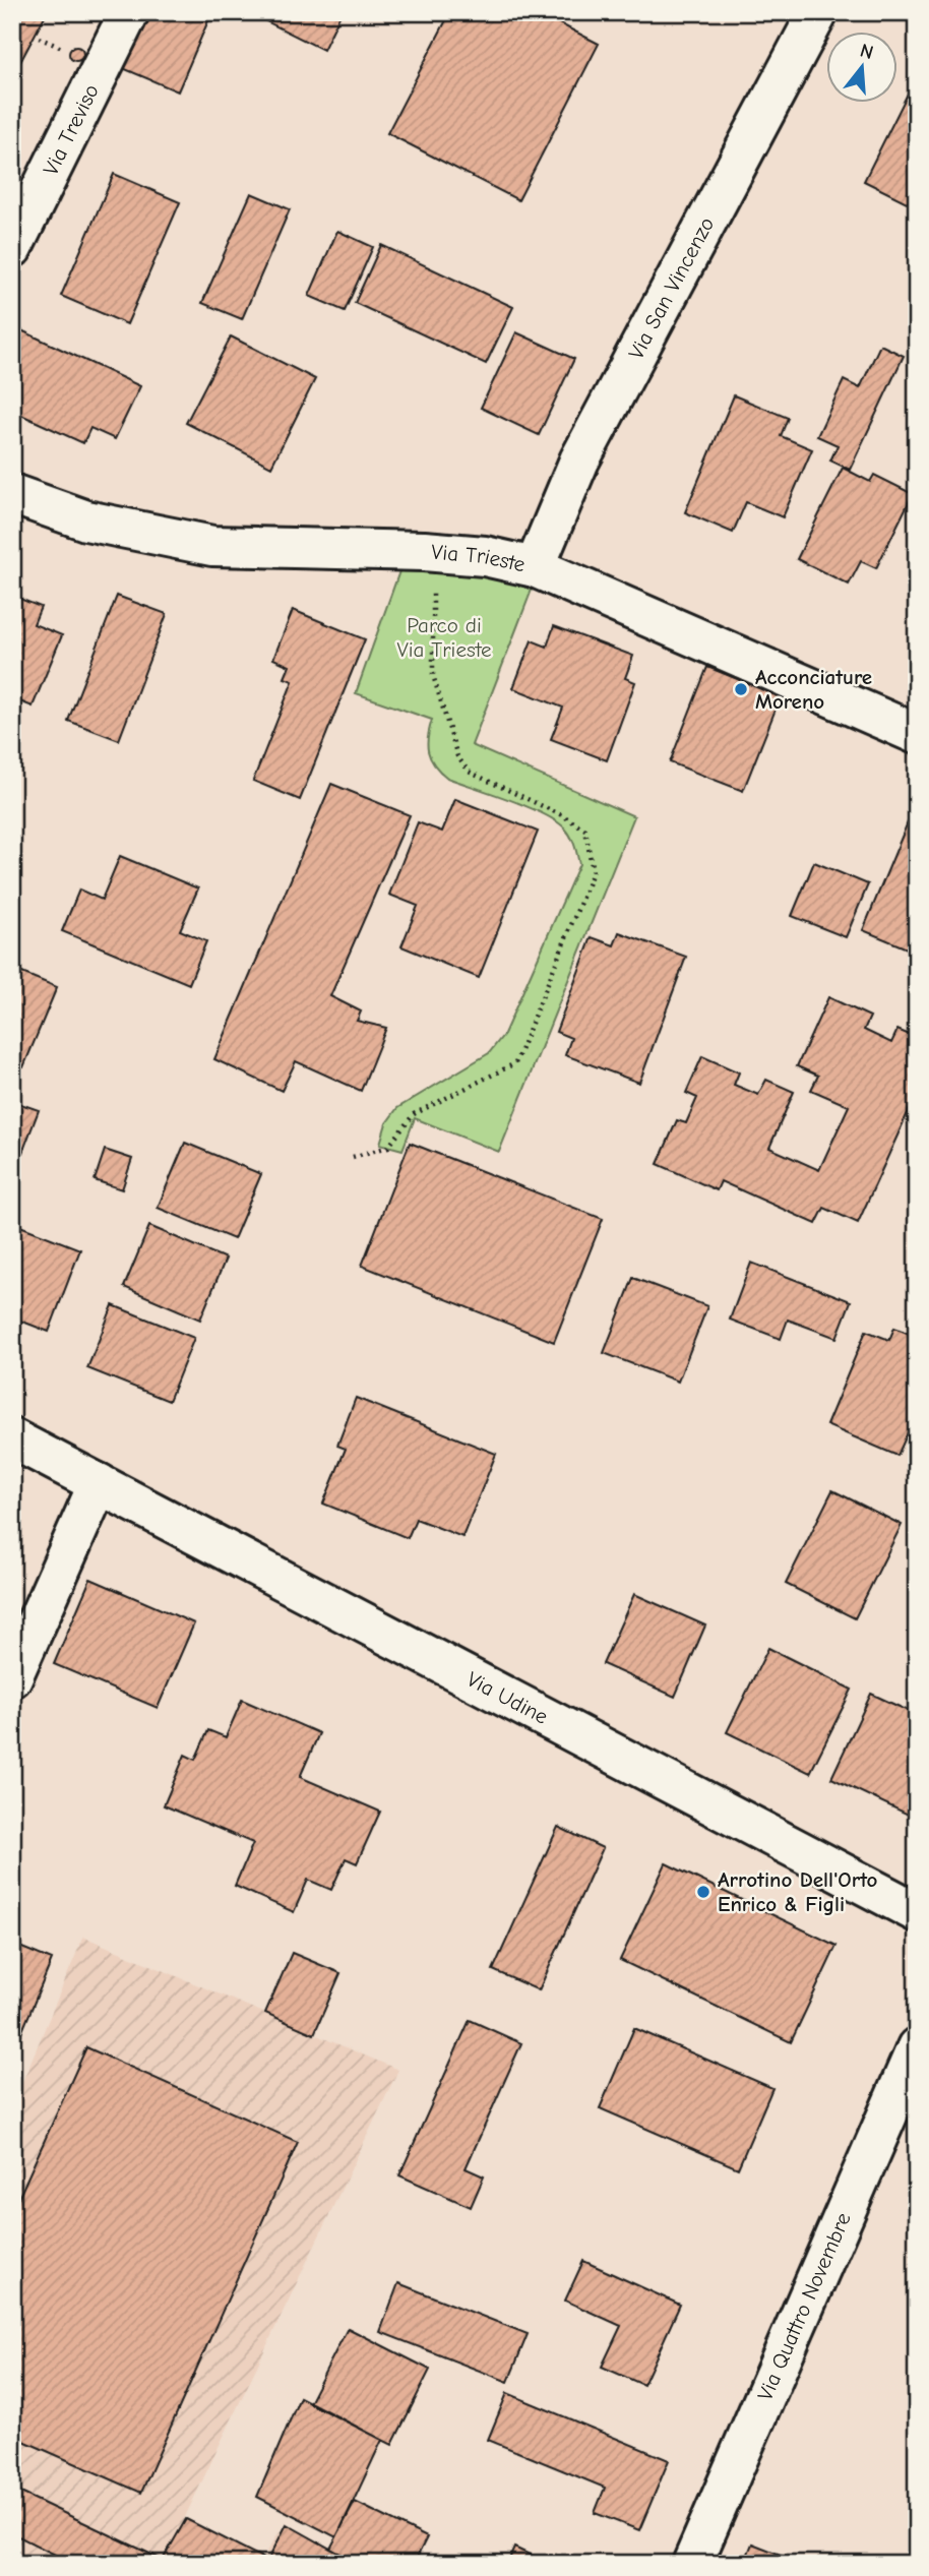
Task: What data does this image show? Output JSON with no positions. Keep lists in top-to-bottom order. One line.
{"streets":{"street":["Via Treviso","Via San Vincenzo","Via Trieste","Via Udine","Via Quattro Novembre"]},"crossings":[["Via San Vincenzo","Via Trieste"]],"parks":["Parco di Via Trieste"],"places":["Acconciature Moreno","Arrotino Dell'Orto Enrico & Figli"],"north":"top"}
